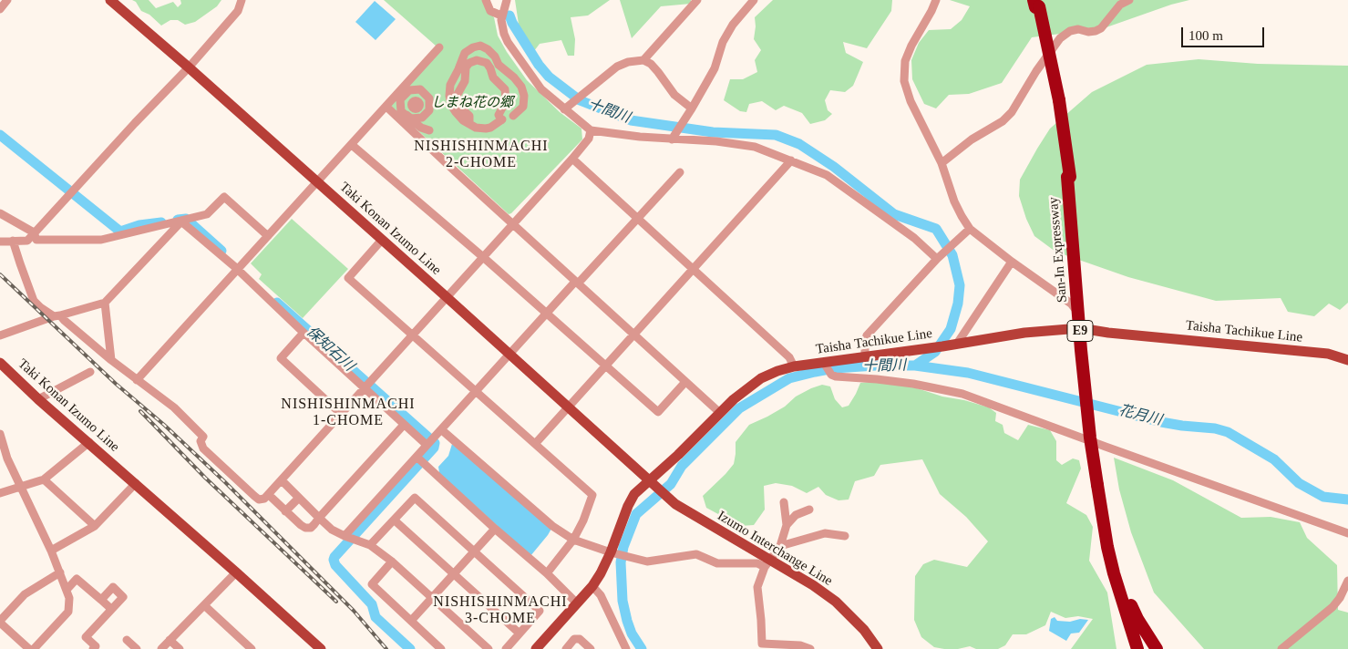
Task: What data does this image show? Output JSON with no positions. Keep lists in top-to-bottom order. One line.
{"streets":{"highway":["San-In Expressway","E9"],"main road":["Taki Konan Izumo Line","Taisha Tachikue Line","Izumo Interchange Line"]},"crossings":[["Taki Konan Izumo Line","Taisha Tachikue Line"],["Taki Konan Izumo Line","Izumo Interchange Line"],["Taisha Tachikue Line","Izumo Interchange Line"]],"districts":["NISHISHINMACHI 2-CHOME","NISHISHINMACHI 1-CHOME","NISHISHINMACHI 3-CHOME"],"water":["十間川","保知石川","花月川"],"parks":["しまね花の郷"],"scale_bar":"100 m"}
